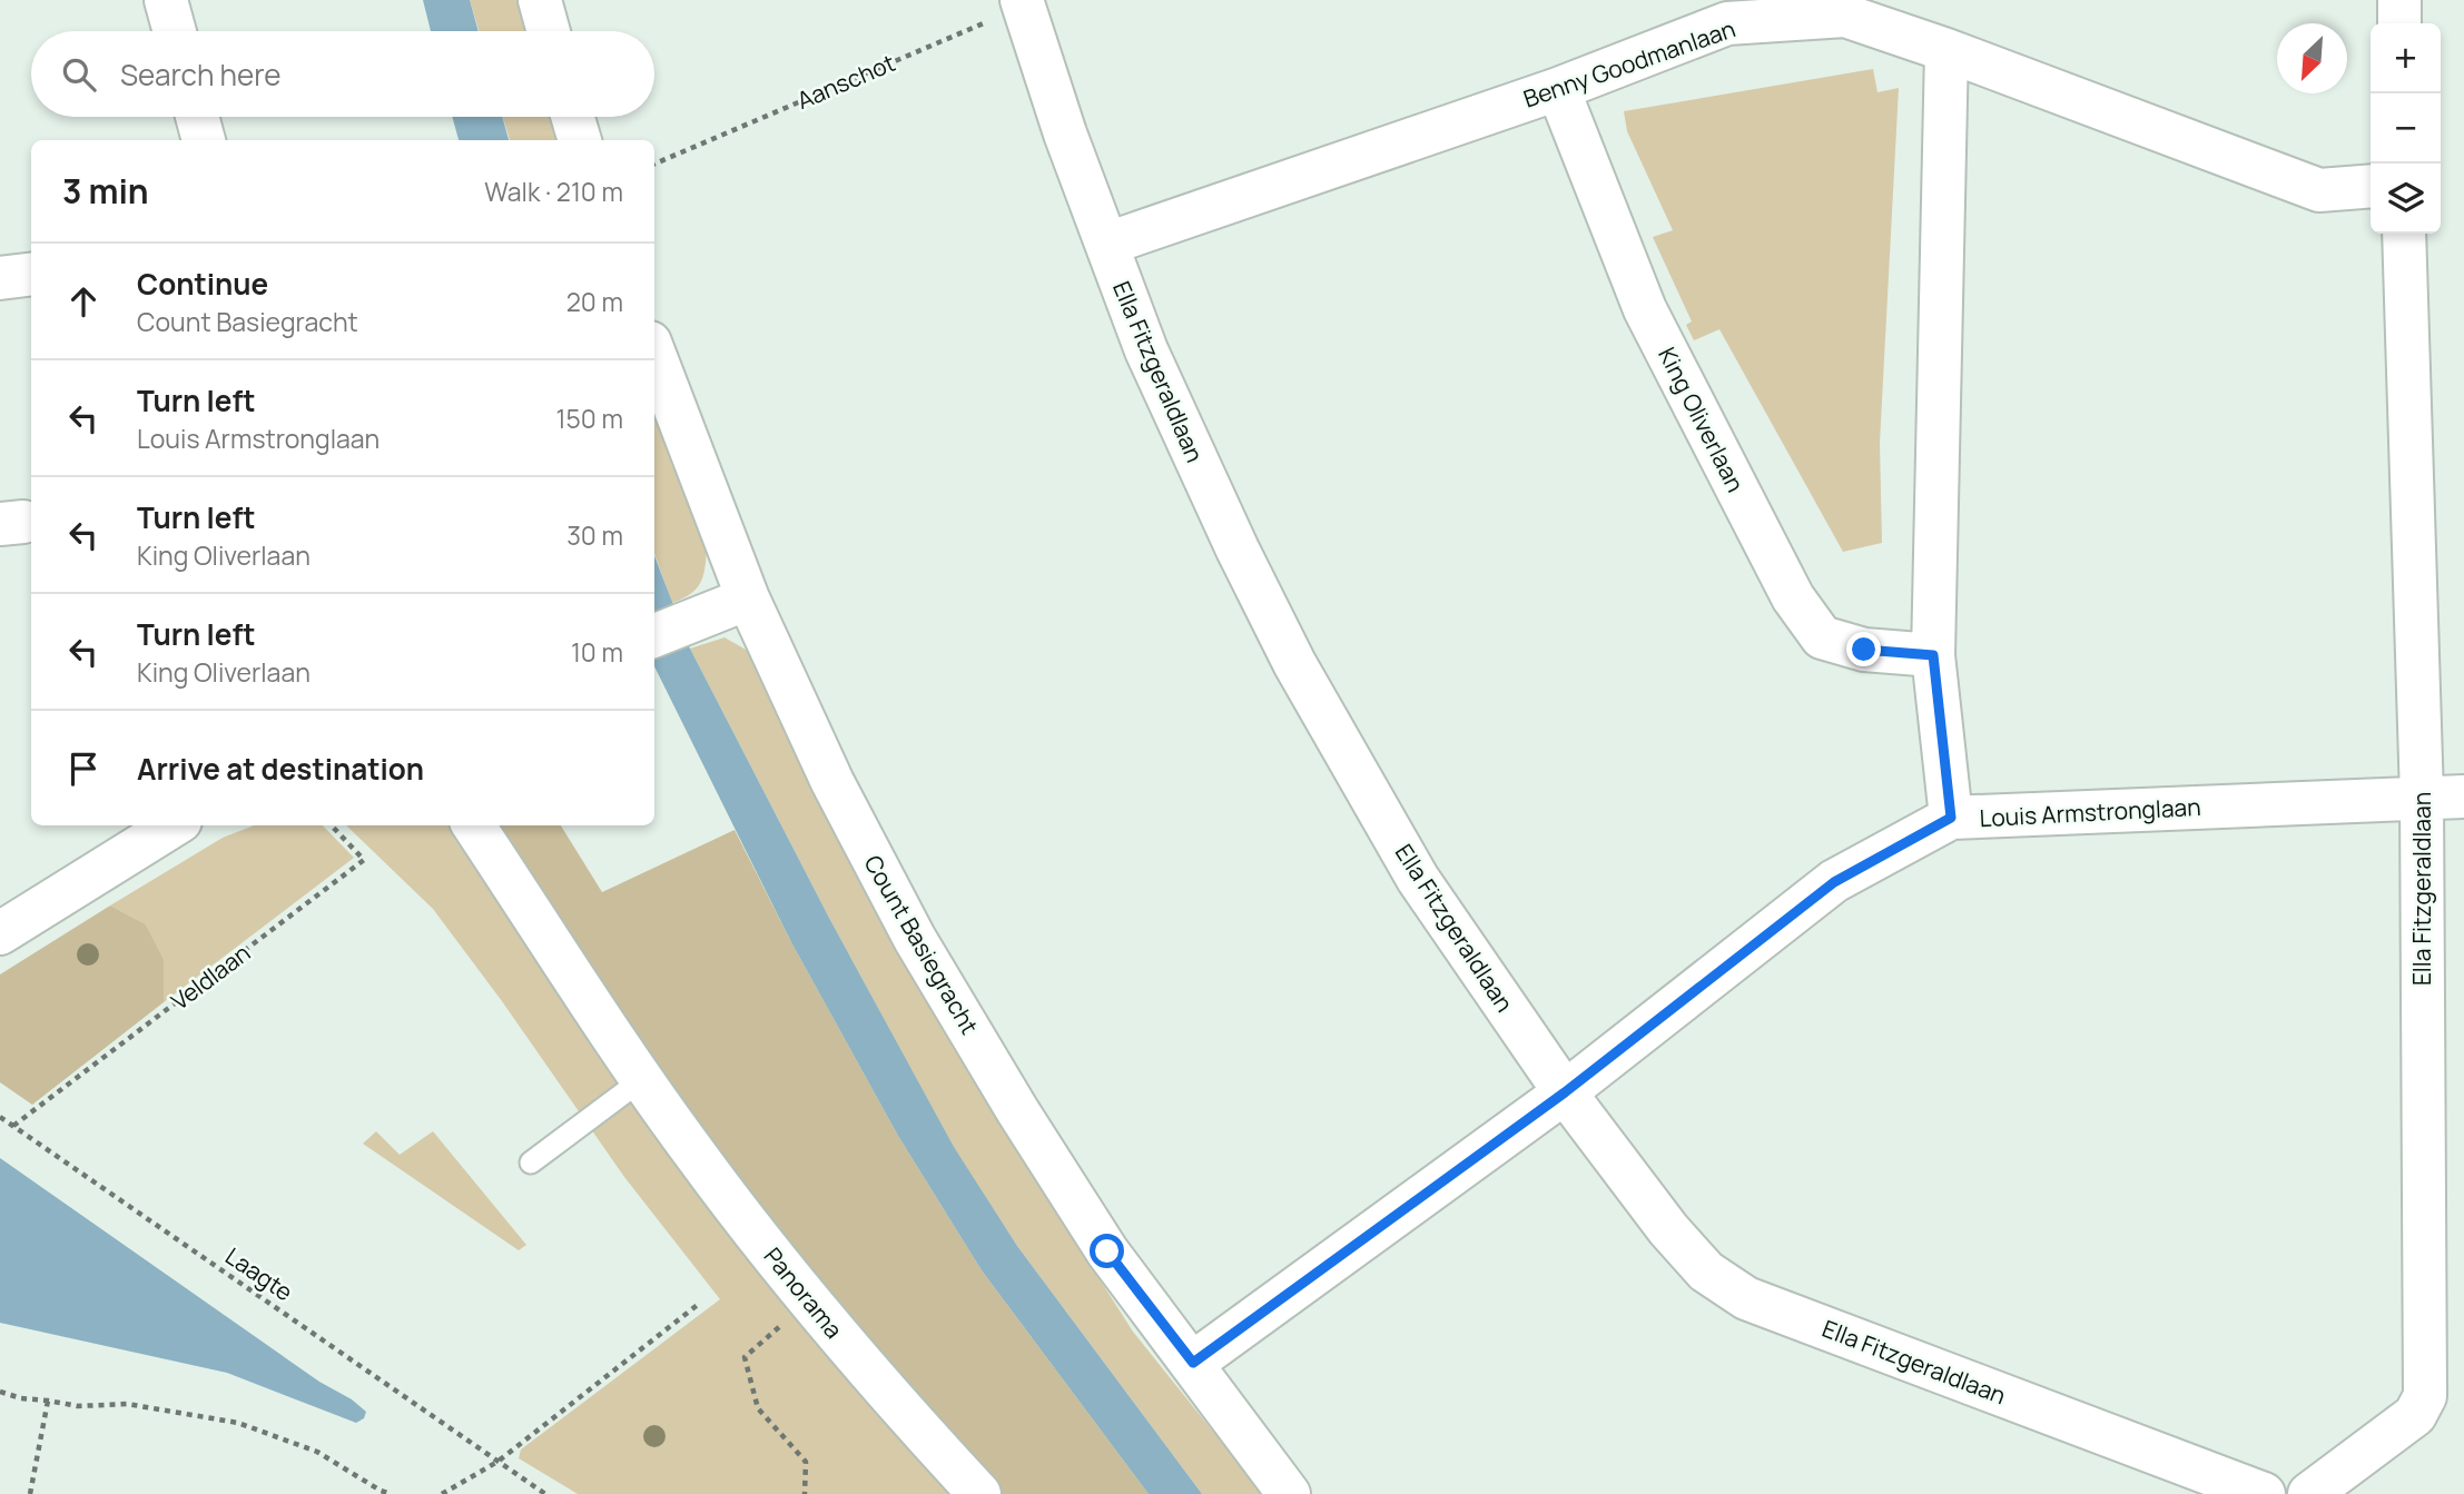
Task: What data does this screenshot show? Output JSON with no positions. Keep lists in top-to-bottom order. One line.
{"streets":{"street":["Benny Goodmanlaan","Ella Fitzgeraldlaan","King Oliverlaan","Louis Armstronglaan","Count Basiegracht","Panorama"],"path":["Aanschot","Veldlaan","Laagte"]},"crossings":[["Benny Goodmanlaan","Ella Fitzgeraldlaan"],["Benny Goodmanlaan","King Oliverlaan"],["Aanschot","Ella Fitzgeraldlaan"],["Ella Fitzgeraldlaan","Louis Armstronglaan"],["Louis Armstronglaan","Count Basiegracht"],["Veldlaan","Laagte"]],"north":"bottom left","page":{"map_buttons":["+","−"],"search":"Search here","heading":["3 min","Walk · 210 m"],"list":[["Continue","Count Basiegracht","20 m"],["Turn left","Louis Armstronglaan","150 m"],["Turn left","King Oliverlaan","30 m"],["Turn left","King Oliverlaan","10 m"],"Arrive at destination"]}}
